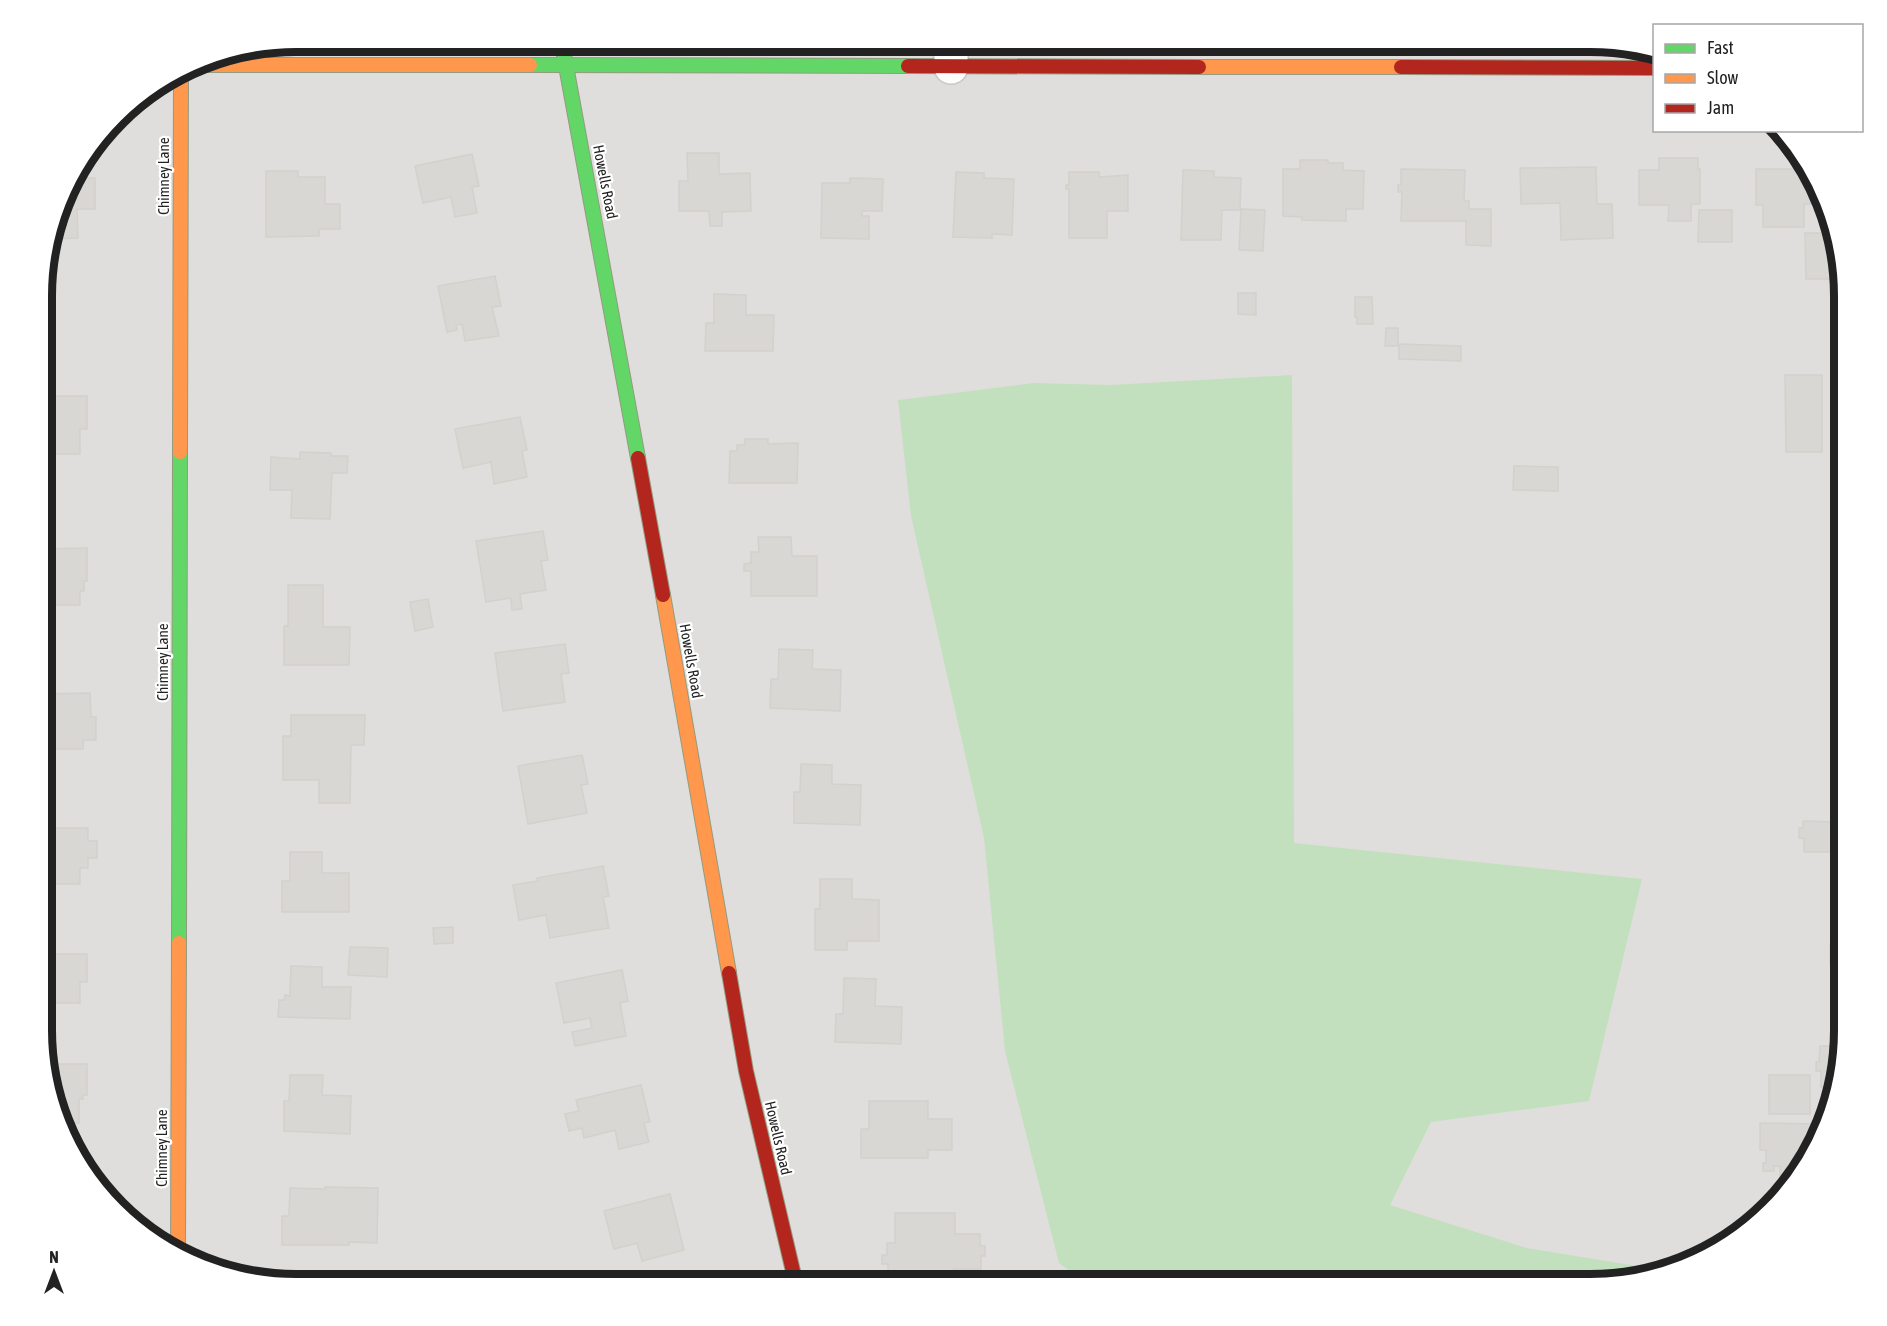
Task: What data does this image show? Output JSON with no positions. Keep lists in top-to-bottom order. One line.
{"streets":{"street":["Chimney Lane","Howells Road"]},"legend":["Fast","Slow","Jam"],"north":"top"}
